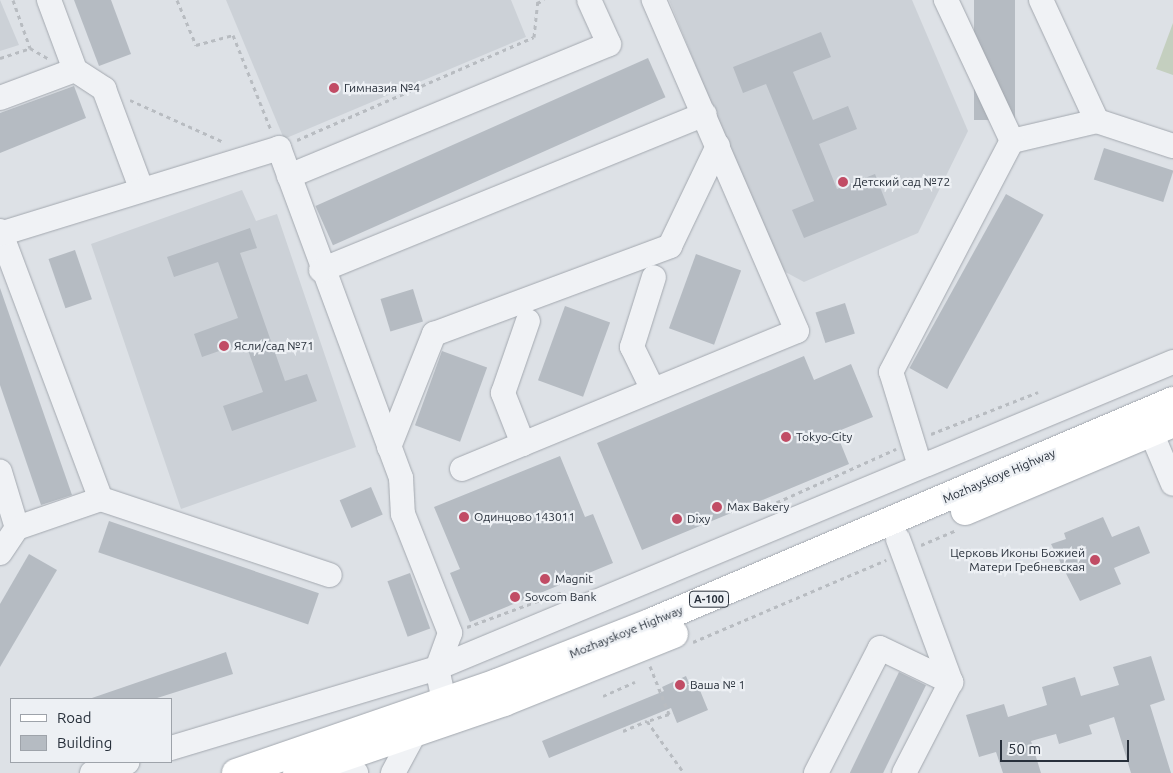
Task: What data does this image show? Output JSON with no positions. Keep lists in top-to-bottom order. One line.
{"streets":{"main road":["Mozhayskoye Highway","А-100"]},"places":["Гимназия №4","Детский сад №72","Ясли/сад №71","Tokyo-City","Max Bakery","Одинцово 143011","Dixy","Церковь Иконы Божией Матери Гребневская","Magnit","Sovcom Bank","Ваша № 1"],"legend":["Road","Building"],"scale_bar":"50 m"}
